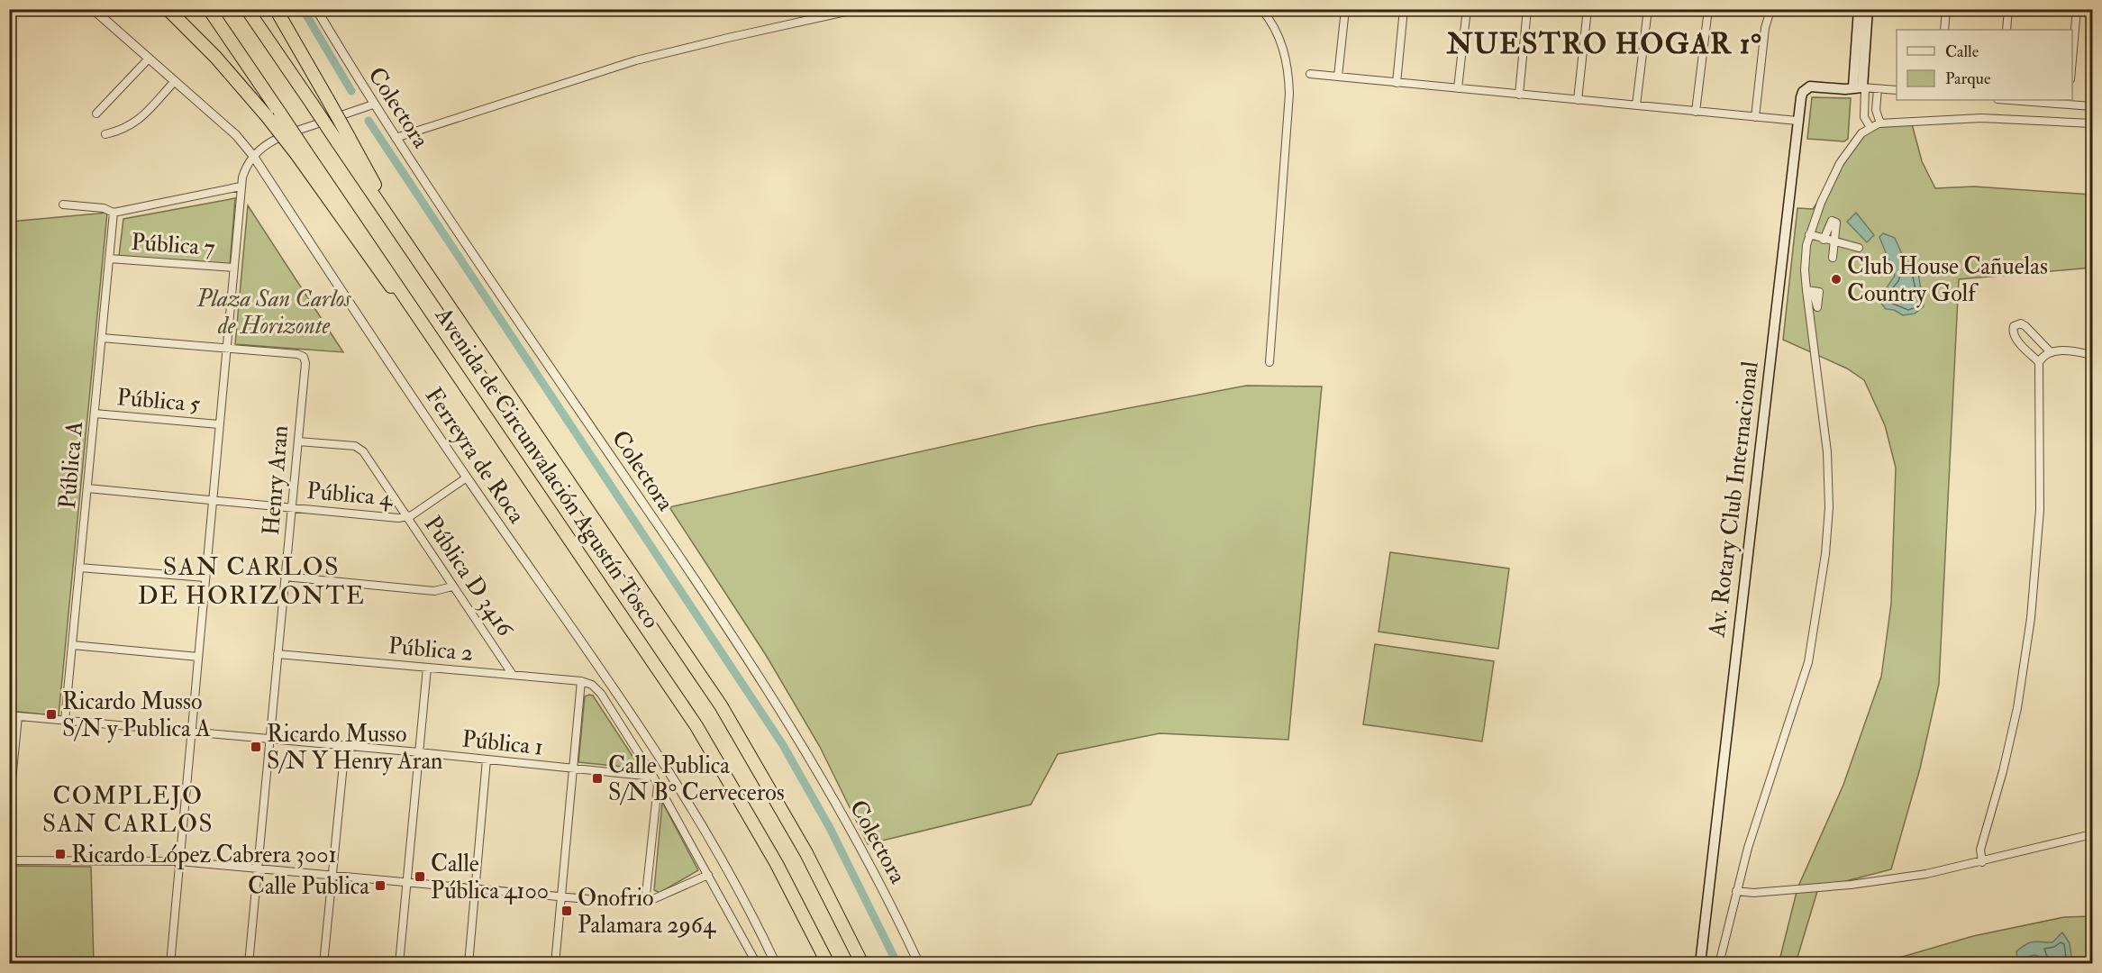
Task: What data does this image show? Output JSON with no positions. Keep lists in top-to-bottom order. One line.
{"streets":{"highway":["Avenida de Circunvalación Agustín Tosco"],"main road":["Av. Rotary Club Internacional"],"street":["Colectora","Pública 7","Pública 5","Ferreyra de Roca","Pública A","Henry Aran","Pública 4","Pública D 3416","Pública 2","Pública 1"]},"crossings":[["Pública 7","Pública A"],["Pública 5","Pública A"],["Ferreyra de Roca","Pública 4"],["Pública A","Pública 4"],["Pública A","Pública 1"],["Henry Aran","Pública 4"],["Henry Aran","Pública D 3416"],["Henry Aran","Pública 2"],["Henry Aran","Pública 1"],["Pública 4","Pública D 3416"],["Pública D 3416","Pública 2"]],"districts":["NUESTRO HOGAR 1°","SAN CARLOS DE HORIZONTE","COMPLEJO SAN CARLOS"],"parks":["Plaza San Carlos de Horizonte"],"places":{"other":["Club House Cañuelas Country Golf"],"transit":["Ricardo Musso S/N y Publica A","Ricardo Musso S/N Y Henry Aran","Calle Publica S/N B° Cerveceros","Ricardo López Cabrera 3001","Calle Pública 4100","Calle Publica","Onofrio Palamara 2964"]},"legend":["Calle","Parque"]}
